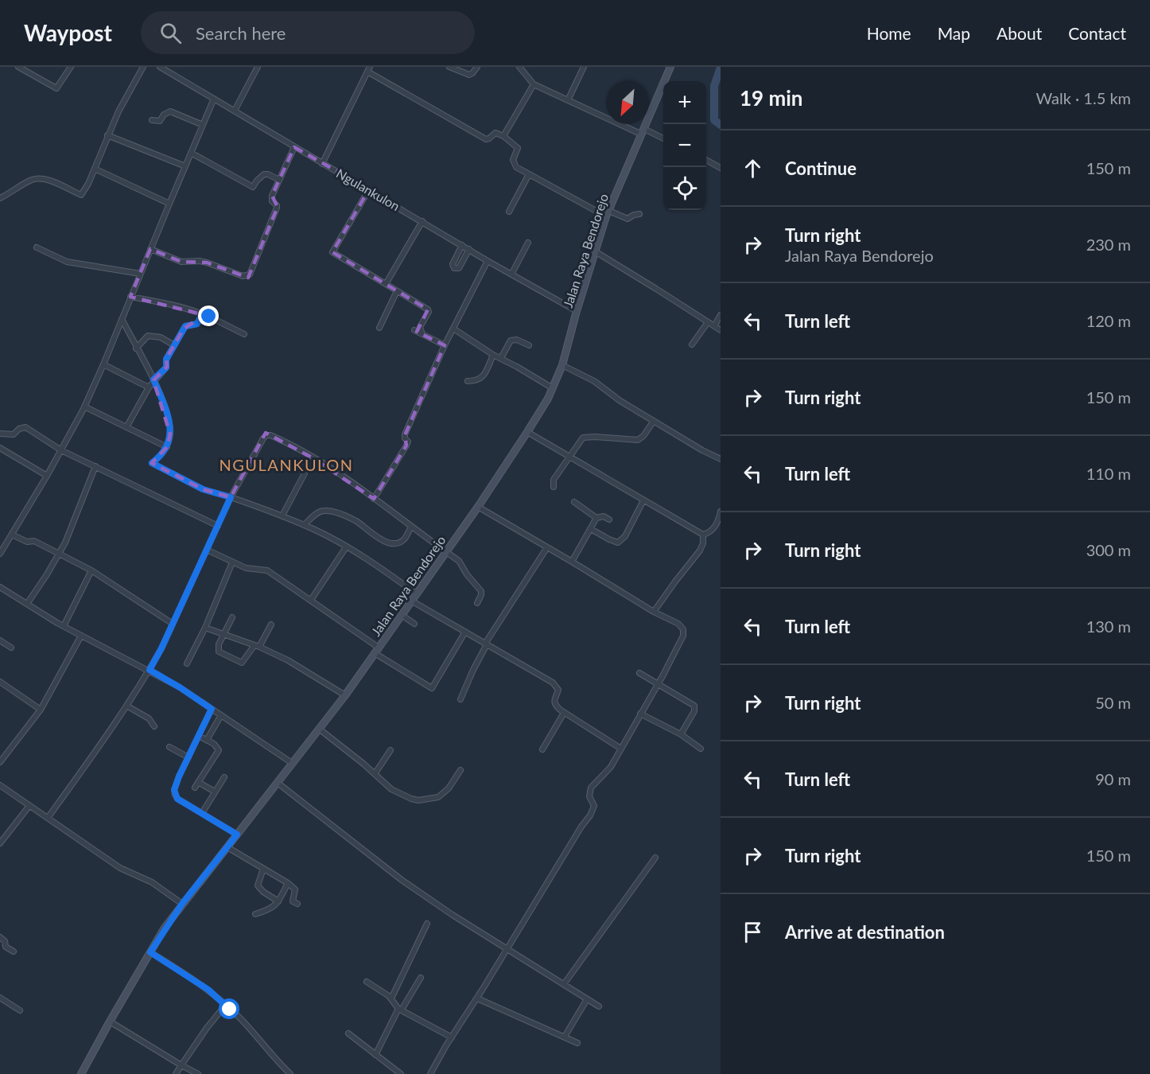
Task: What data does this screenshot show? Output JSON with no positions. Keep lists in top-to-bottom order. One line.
{"streets":{"main road":["Jalan Raya Bendorejo"],"street":["Ngulankulon"]},"crossings":[["Ngulankulon","Jalan Raya Bendorejo"]],"districts":["NGULANKULON"],"north":"bottom left","page":{"header":"Waypost","search":"Search here","nav":["Home","Map","About","Contact"],"heading":["19 min","Walk · 1.5 km"],"map_buttons":["+","−"],"list":[["Continue","150 m"],["Turn right","Jalan Raya Bendorejo","230 m"],["Turn left","120 m"],["Turn right","150 m"],["Turn left","110 m"],["Turn right","300 m"],["Turn left","130 m"],["Turn right","50 m"],["Turn left","90 m"],["Turn right","150 m"],"Arrive at destination"]}}
